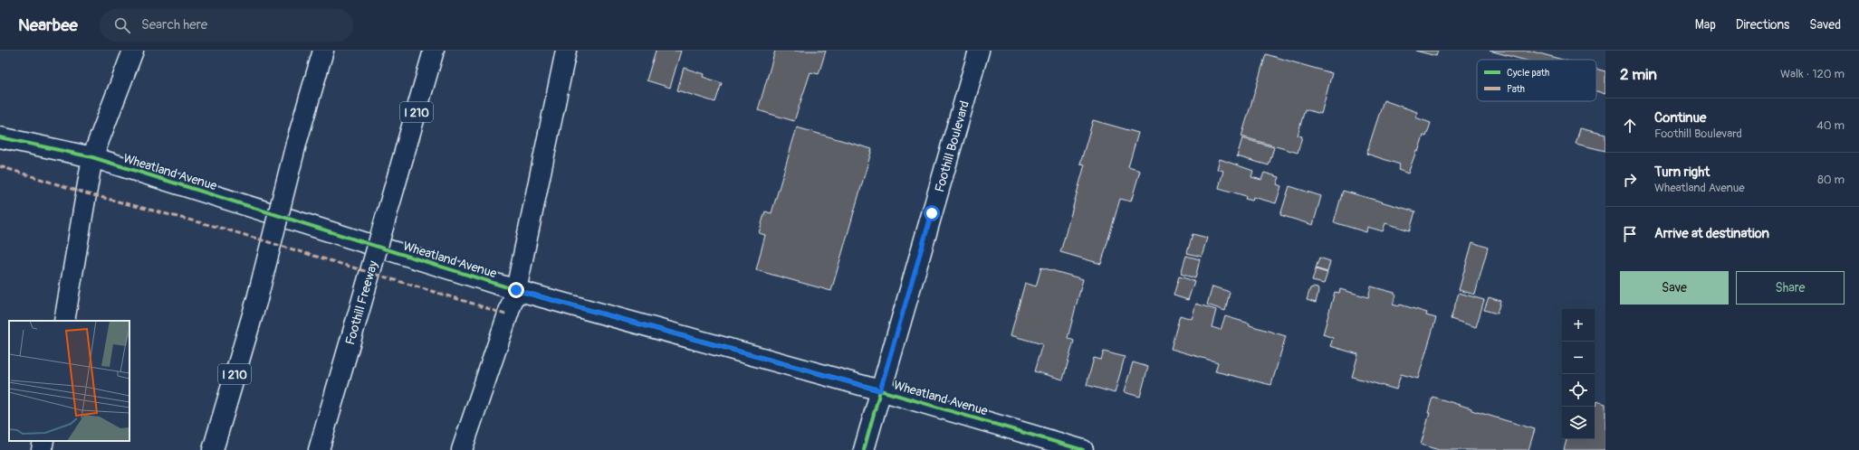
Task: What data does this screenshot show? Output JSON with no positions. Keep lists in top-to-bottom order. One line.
{"streets":{"main road":["I 210","Foothill Boulevard","Wheatland Avenue","Foothill Freeway"]},"crossings":[["Foothill Boulevard","Wheatland Avenue"]],"legend":["Cycle path","Path"],"page":{"header":"Nearbee","search":"Search here","nav":["Map","Directions","Saved"],"heading":["2 min","Walk · 120 m"],"list":[["Continue","Foothill Boulevard","40 m"],["Turn right","Wheatland Avenue","80 m"],"Arrive at destination"],"buttons":["Save","Share"],"map_buttons":["+","−"]}}
